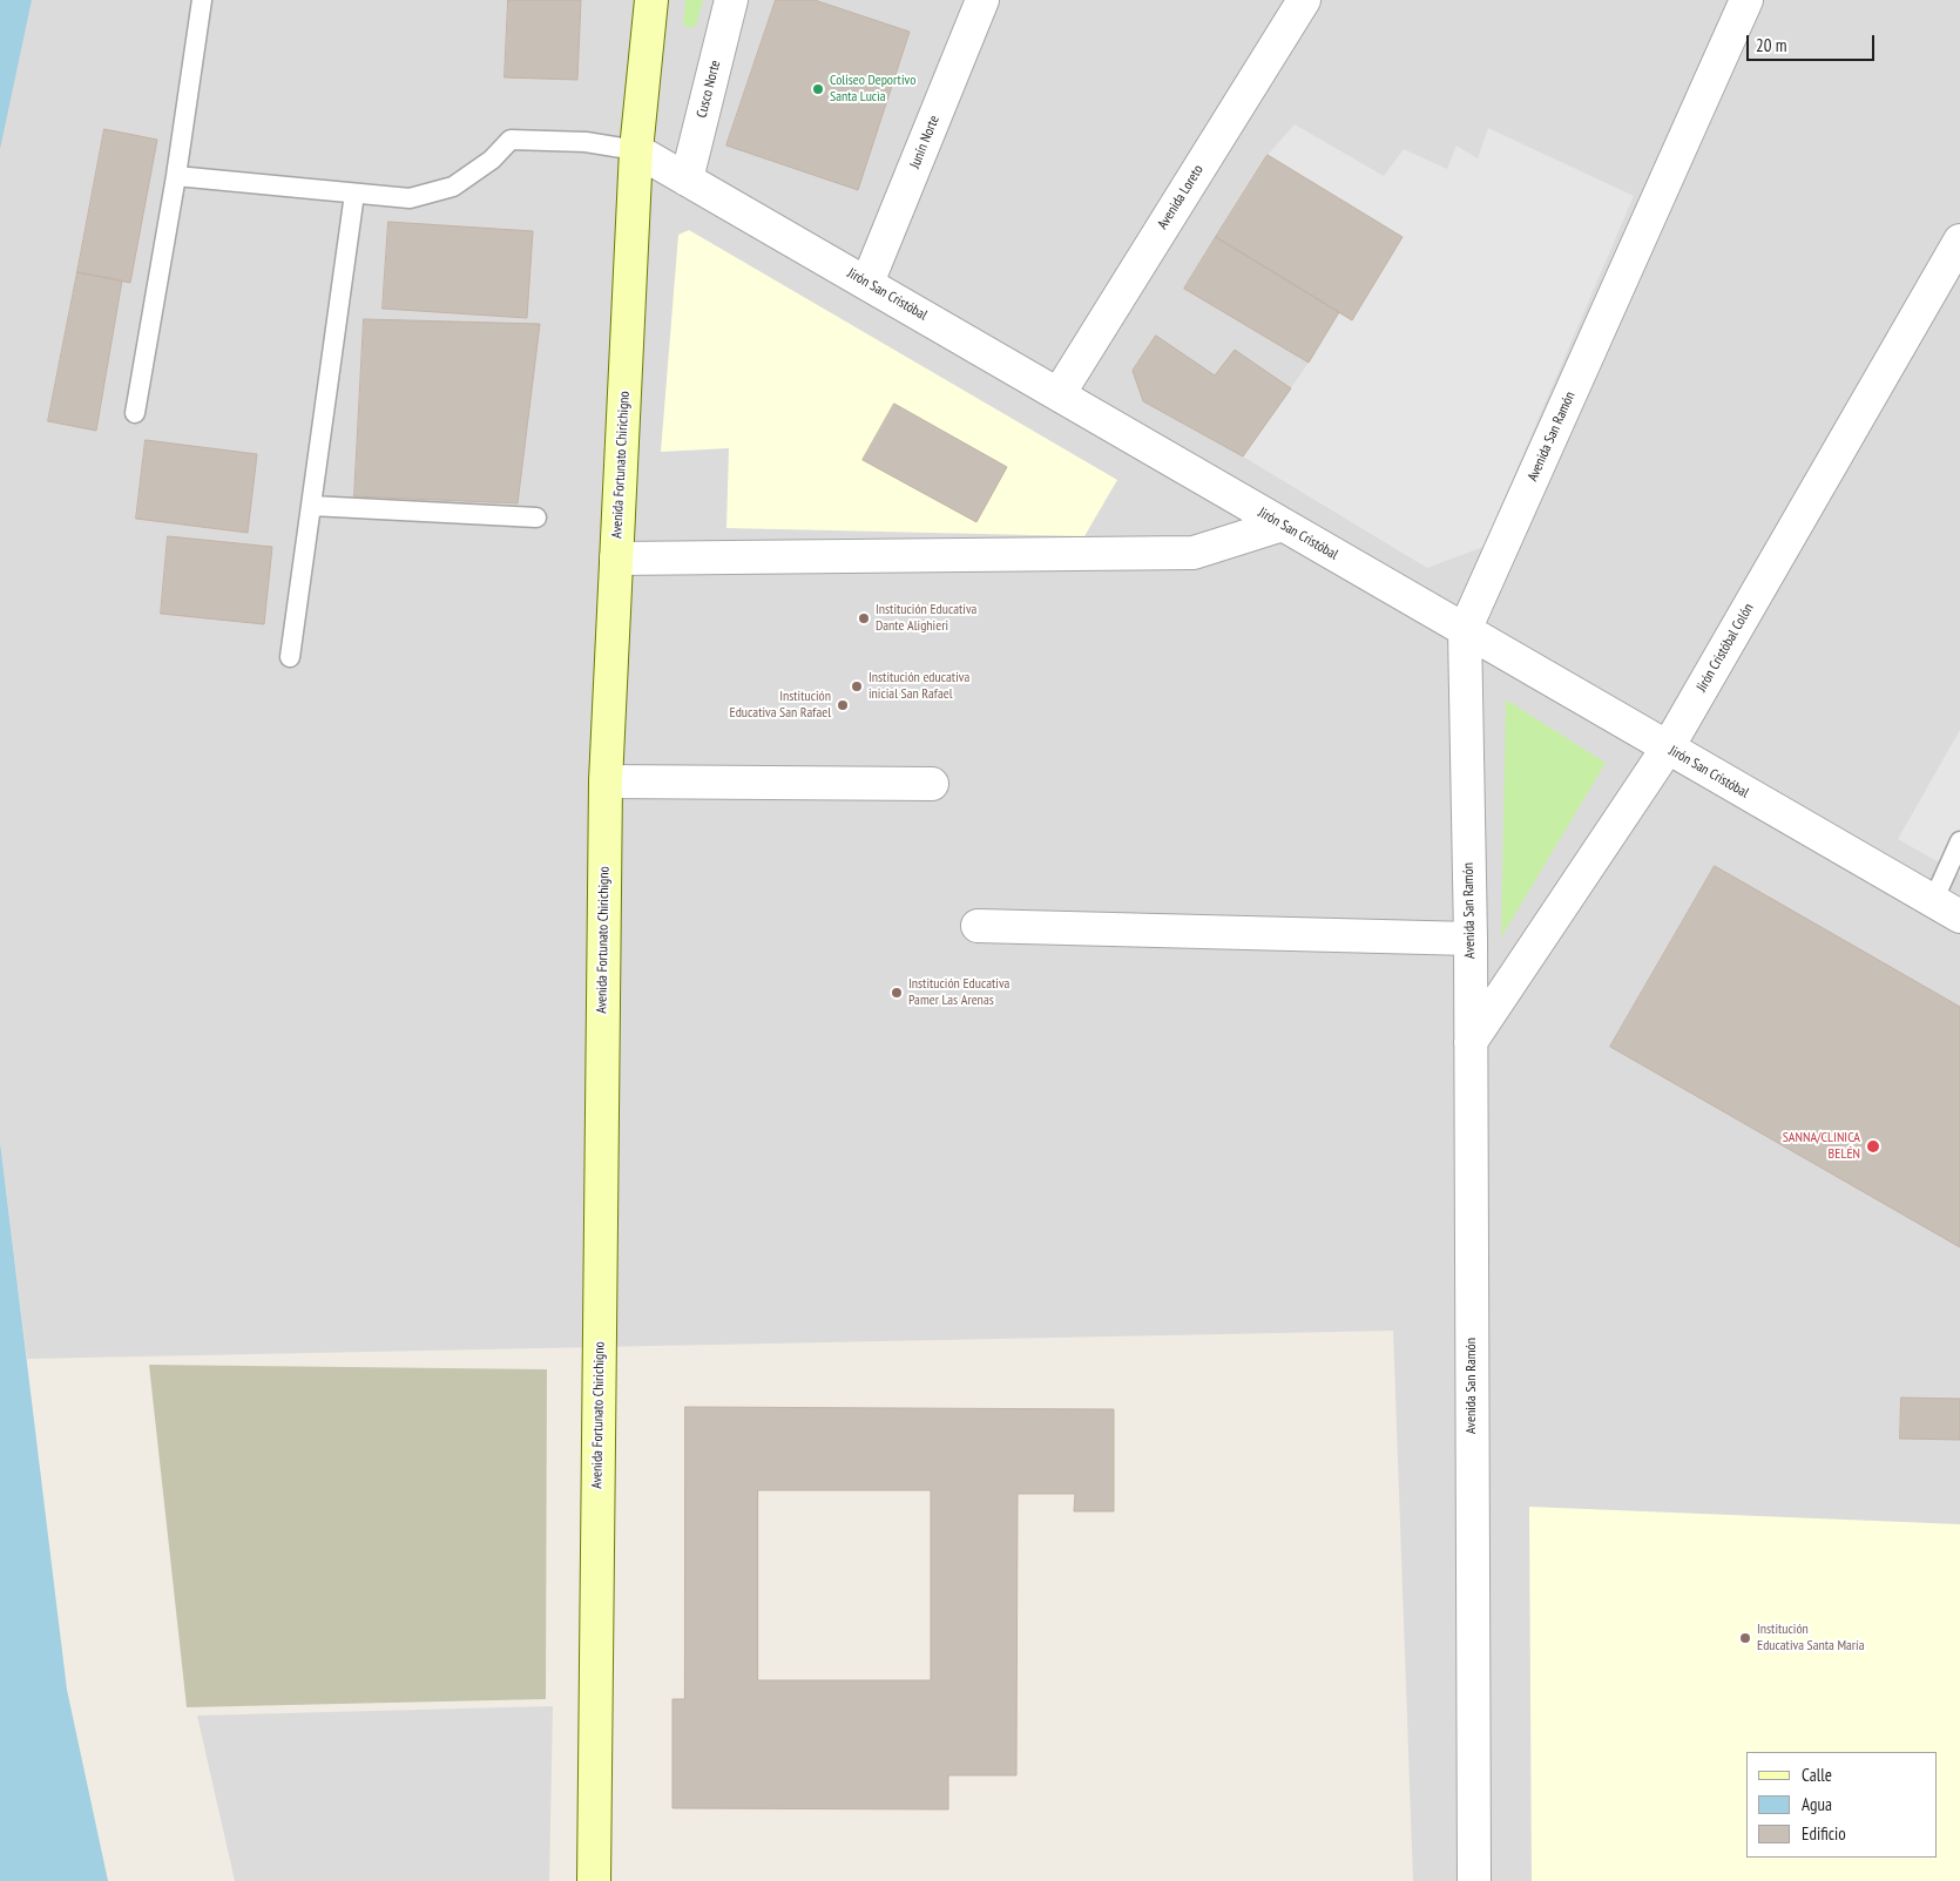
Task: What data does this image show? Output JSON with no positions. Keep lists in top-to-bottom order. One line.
{"streets":{"street":["Cusco Norte","Junín Norte","Avenida Loreto","Jirón San Cristóbal","Avenida San Ramón","Avenida Fortunato Chirichigno","Jirón Cristóbal Colón"]},"crossings":[["Cusco Norte","Jirón San Cristóbal"],["Junín Norte","Jirón San Cristóbal"],["Avenida Loreto","Jirón San Cristóbal"],["Jirón San Cristóbal","Avenida San Ramón"],["Jirón San Cristóbal","Avenida Fortunato Chirichigno"],["Jirón San Cristóbal","Jirón Cristóbal Colón"],["Avenida San Ramón","Jirón Cristóbal Colón"]],"places":["Coliseo Deportivo Santa Lucìa","Institución Educativa Dante Alighieri","Institución educativa inicial San Rafael","Institución Educativa San Rafael","Institución Educativa Pamer Las Arenas","SANNA/CLINICA BELÉN","Institución Educativa Santa María"],"legend":["Calle","Agua","Edificio"],"scale_bar":"20 m"}
